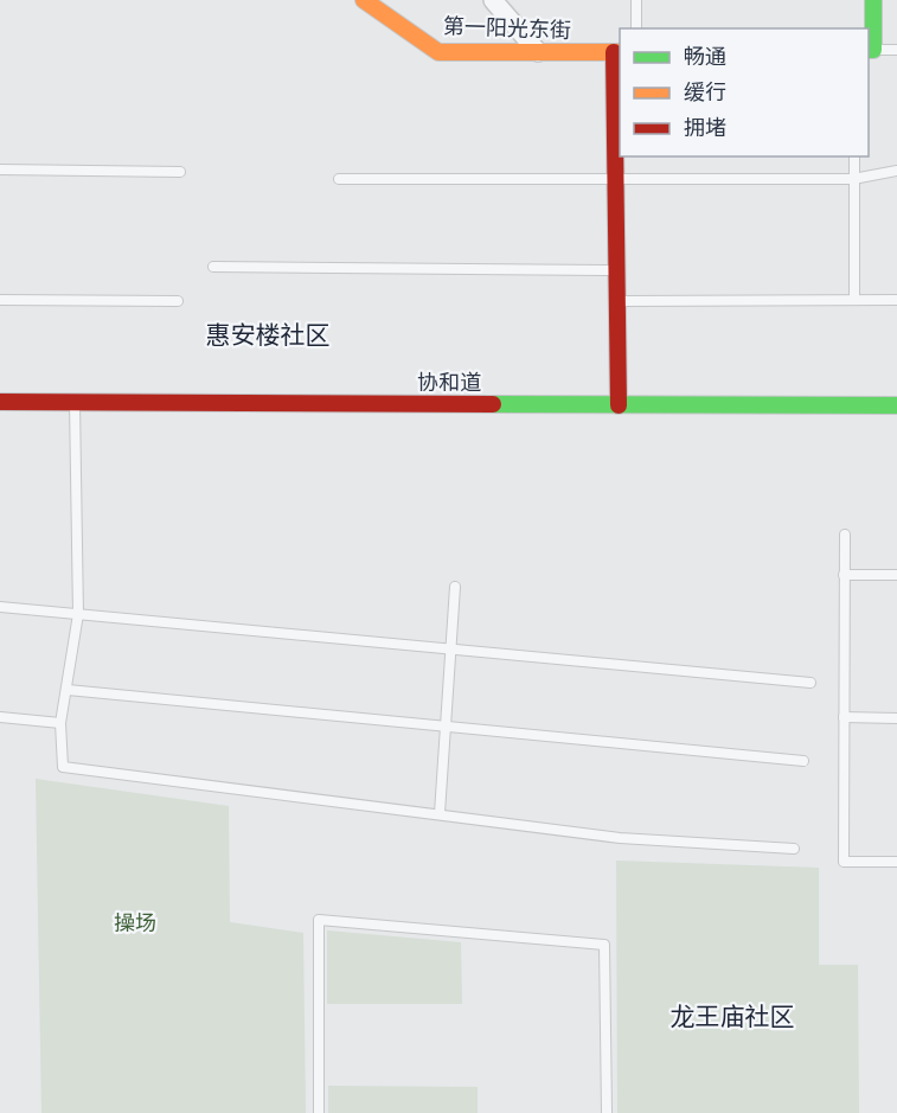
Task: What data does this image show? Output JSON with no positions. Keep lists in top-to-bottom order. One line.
{"streets":{"street":["第一阳光东街","协和道"]},"districts":["惠安楼社区","龙王庙社区"],"parks":["操场"],"legend":["畅通","缓行","拥堵"]}
